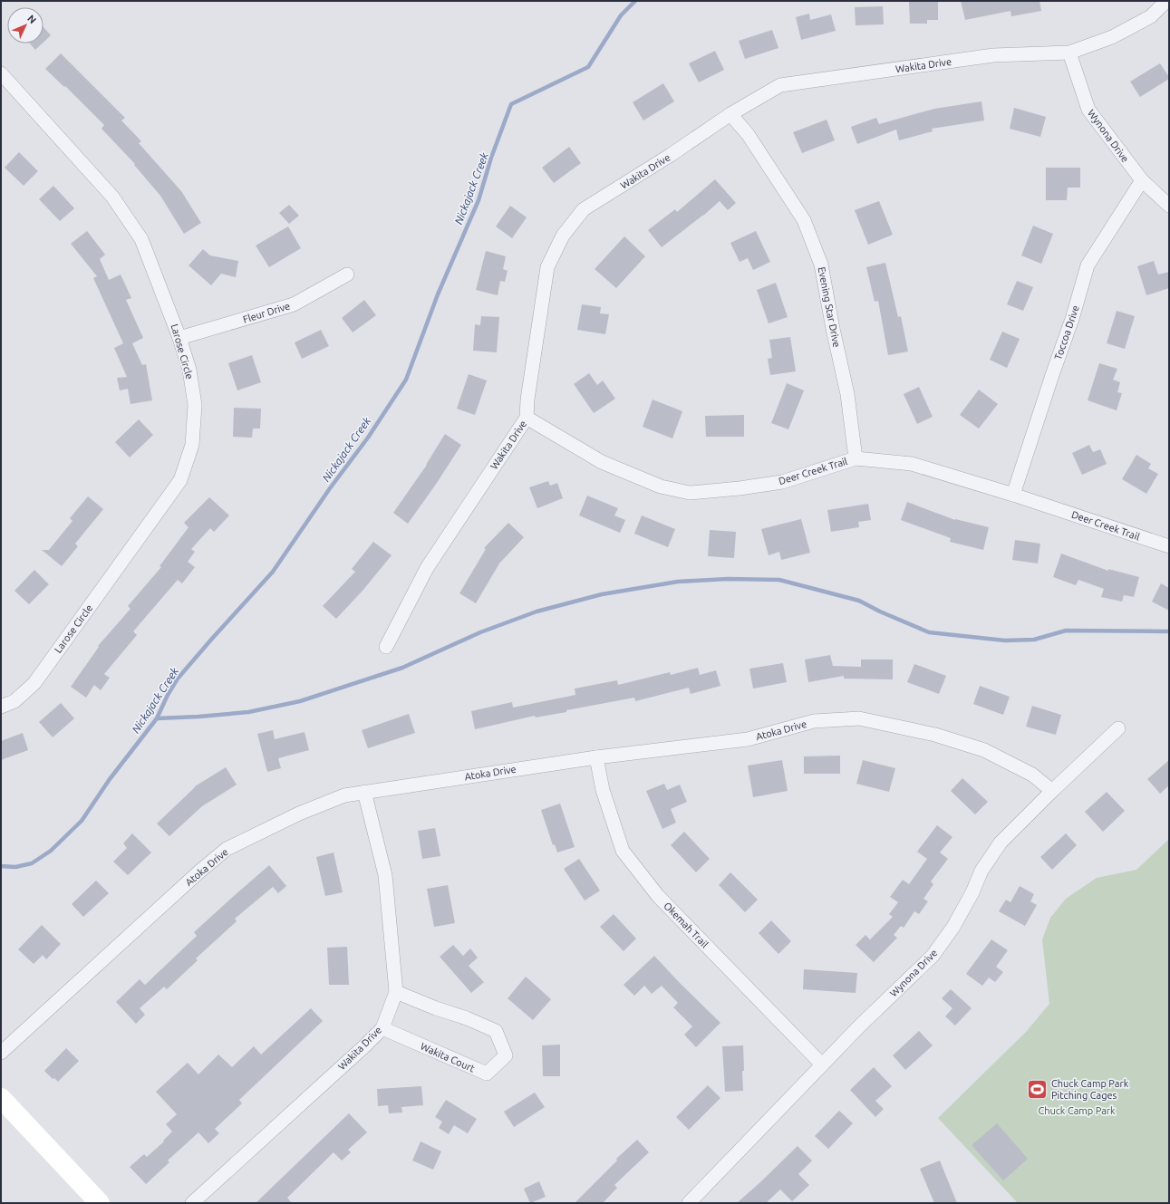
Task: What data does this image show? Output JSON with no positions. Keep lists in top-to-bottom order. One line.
{"streets":{"street":["Wakita Drive","Wynona Drive","Evening Star Drive","Fleur Drive","Toccoa Drive","Larose Circle","Deer Creek Trail","Atoka Drive","Okemah Trail","Wakita Court"]},"crossings":[["Wakita Drive","Wynona Drive"],["Wakita Drive","Evening Star Drive"],["Wakita Drive","Deer Creek Trail"],["Wakita Drive","Atoka Drive"],["Wakita Drive","Wakita Court"],["Wynona Drive","Toccoa Drive"],["Wynona Drive","Atoka Drive"],["Wynona Drive","Okemah Trail"],["Evening Star Drive","Deer Creek Trail"],["Fleur Drive","Larose Circle"],["Toccoa Drive","Deer Creek Trail"],["Atoka Drive","Okemah Trail"]],"water":["Nickajack Creek"],"parks":["Chuck Camp Park"],"places":{"sports":["Chuck Camp Park Pitching Cages"]},"north":"top right"}
